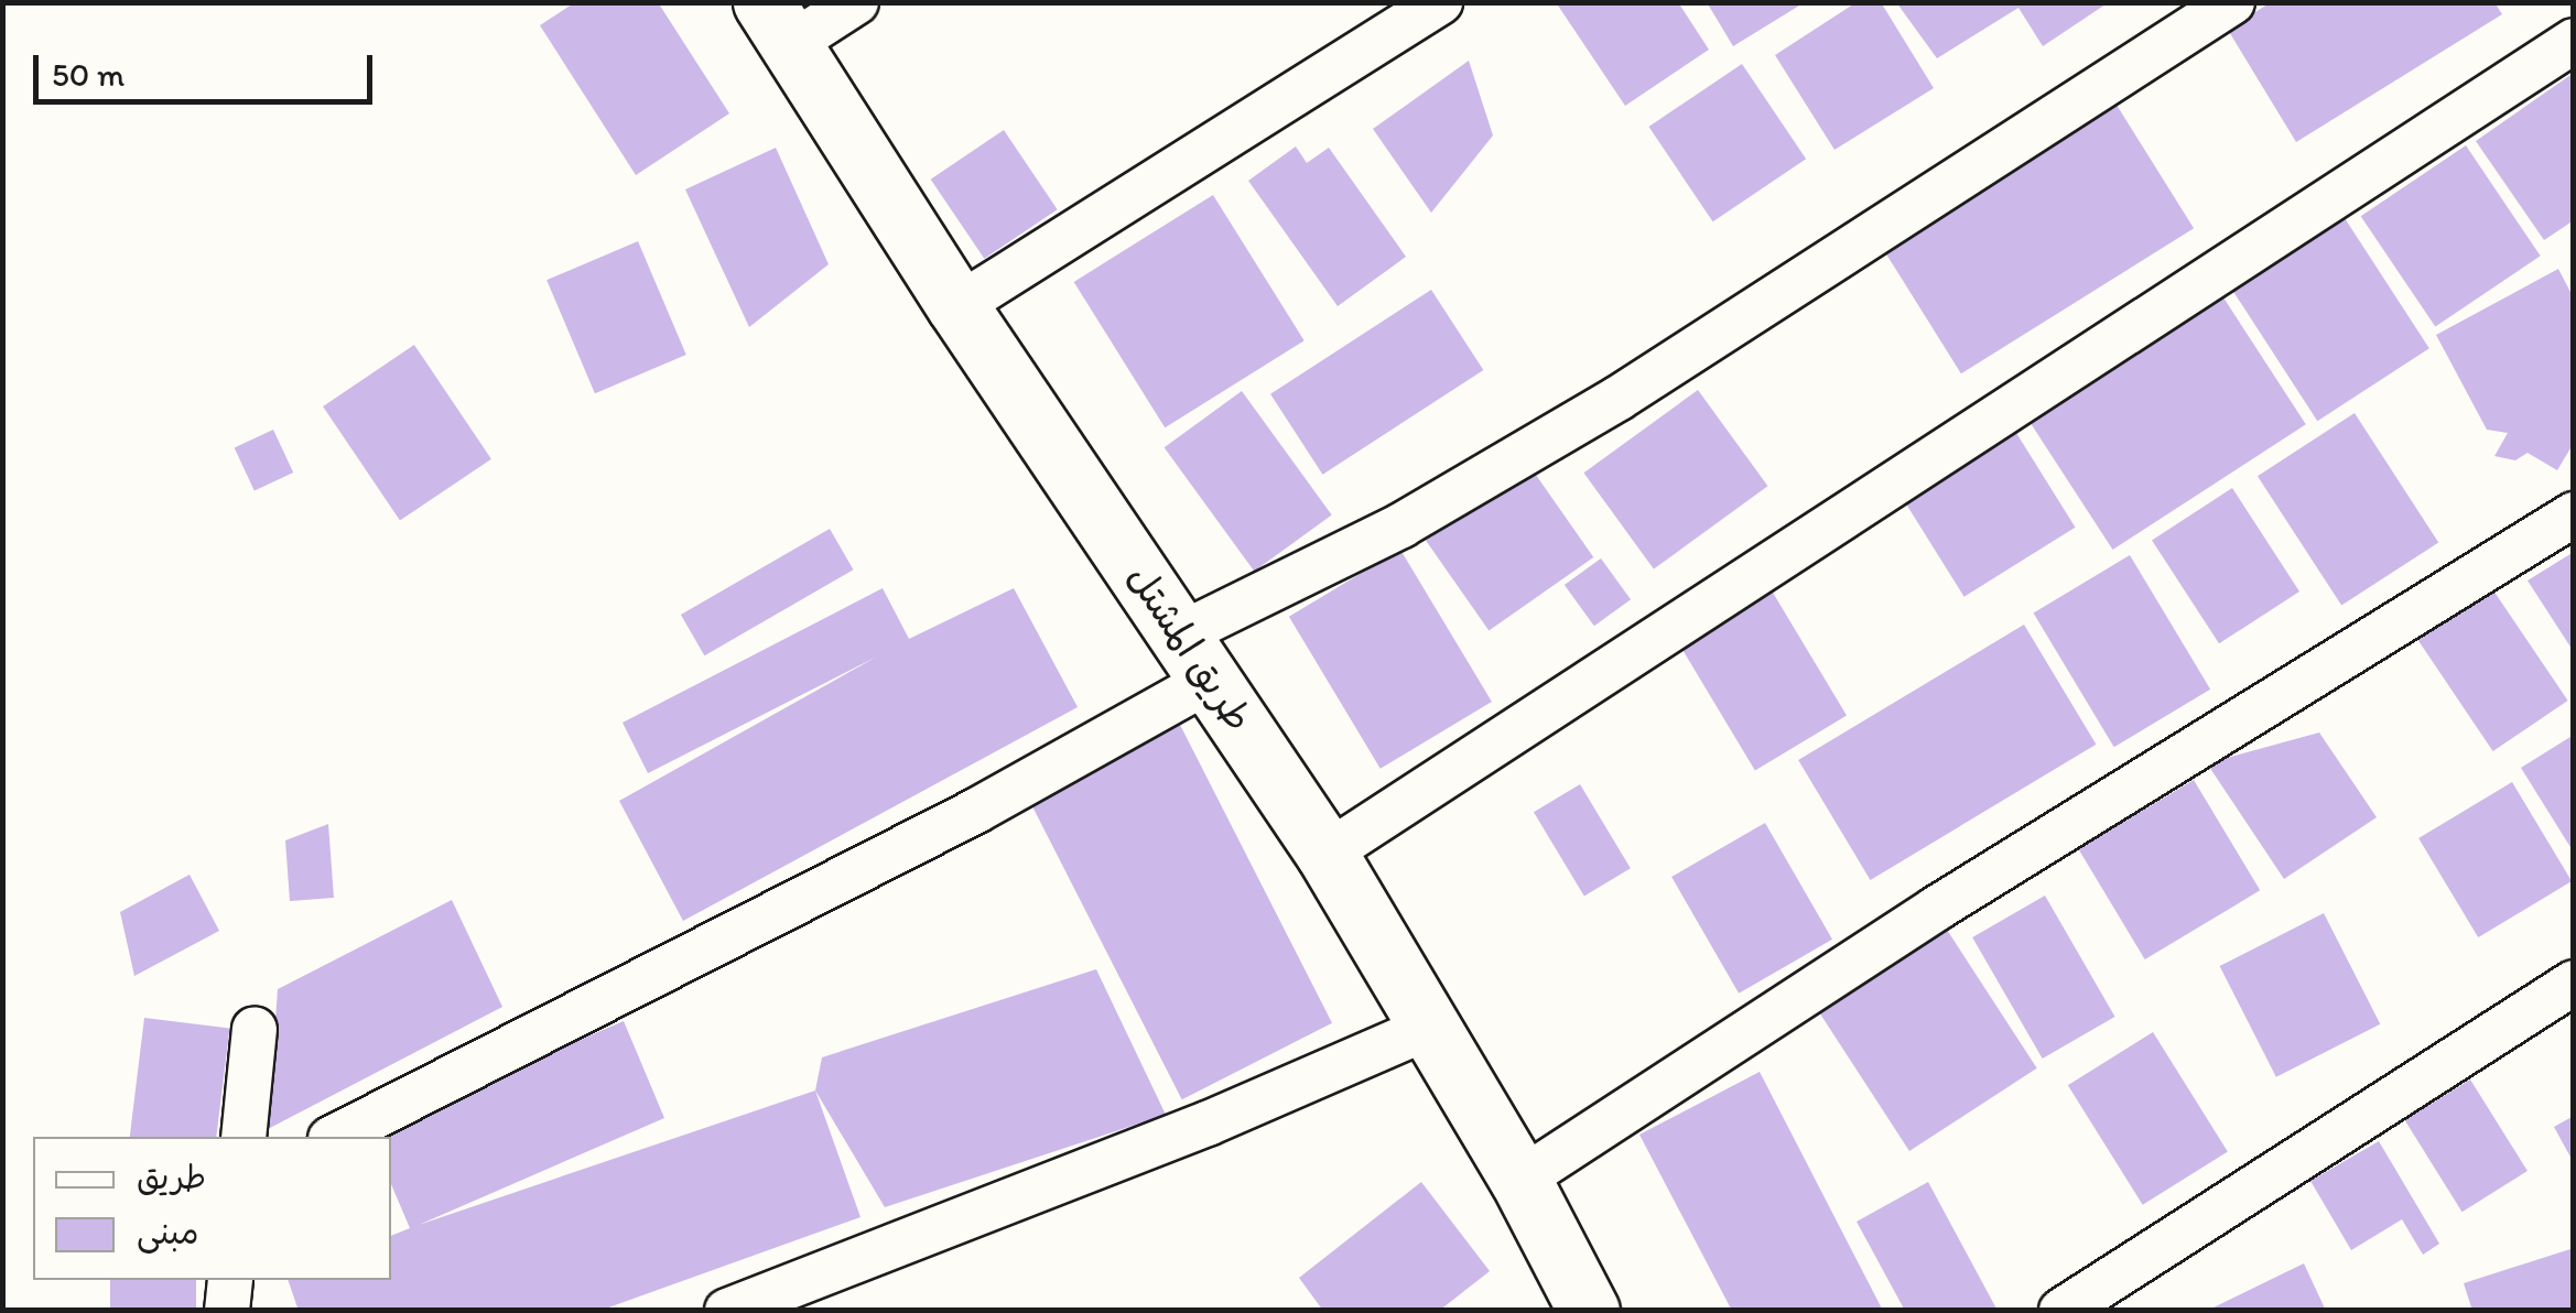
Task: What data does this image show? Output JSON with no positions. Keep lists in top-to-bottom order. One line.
{"streets":{"main road":["طريق المشتل"]},"legend":["طريق","مبنى"],"scale_bar":"50 m"}
